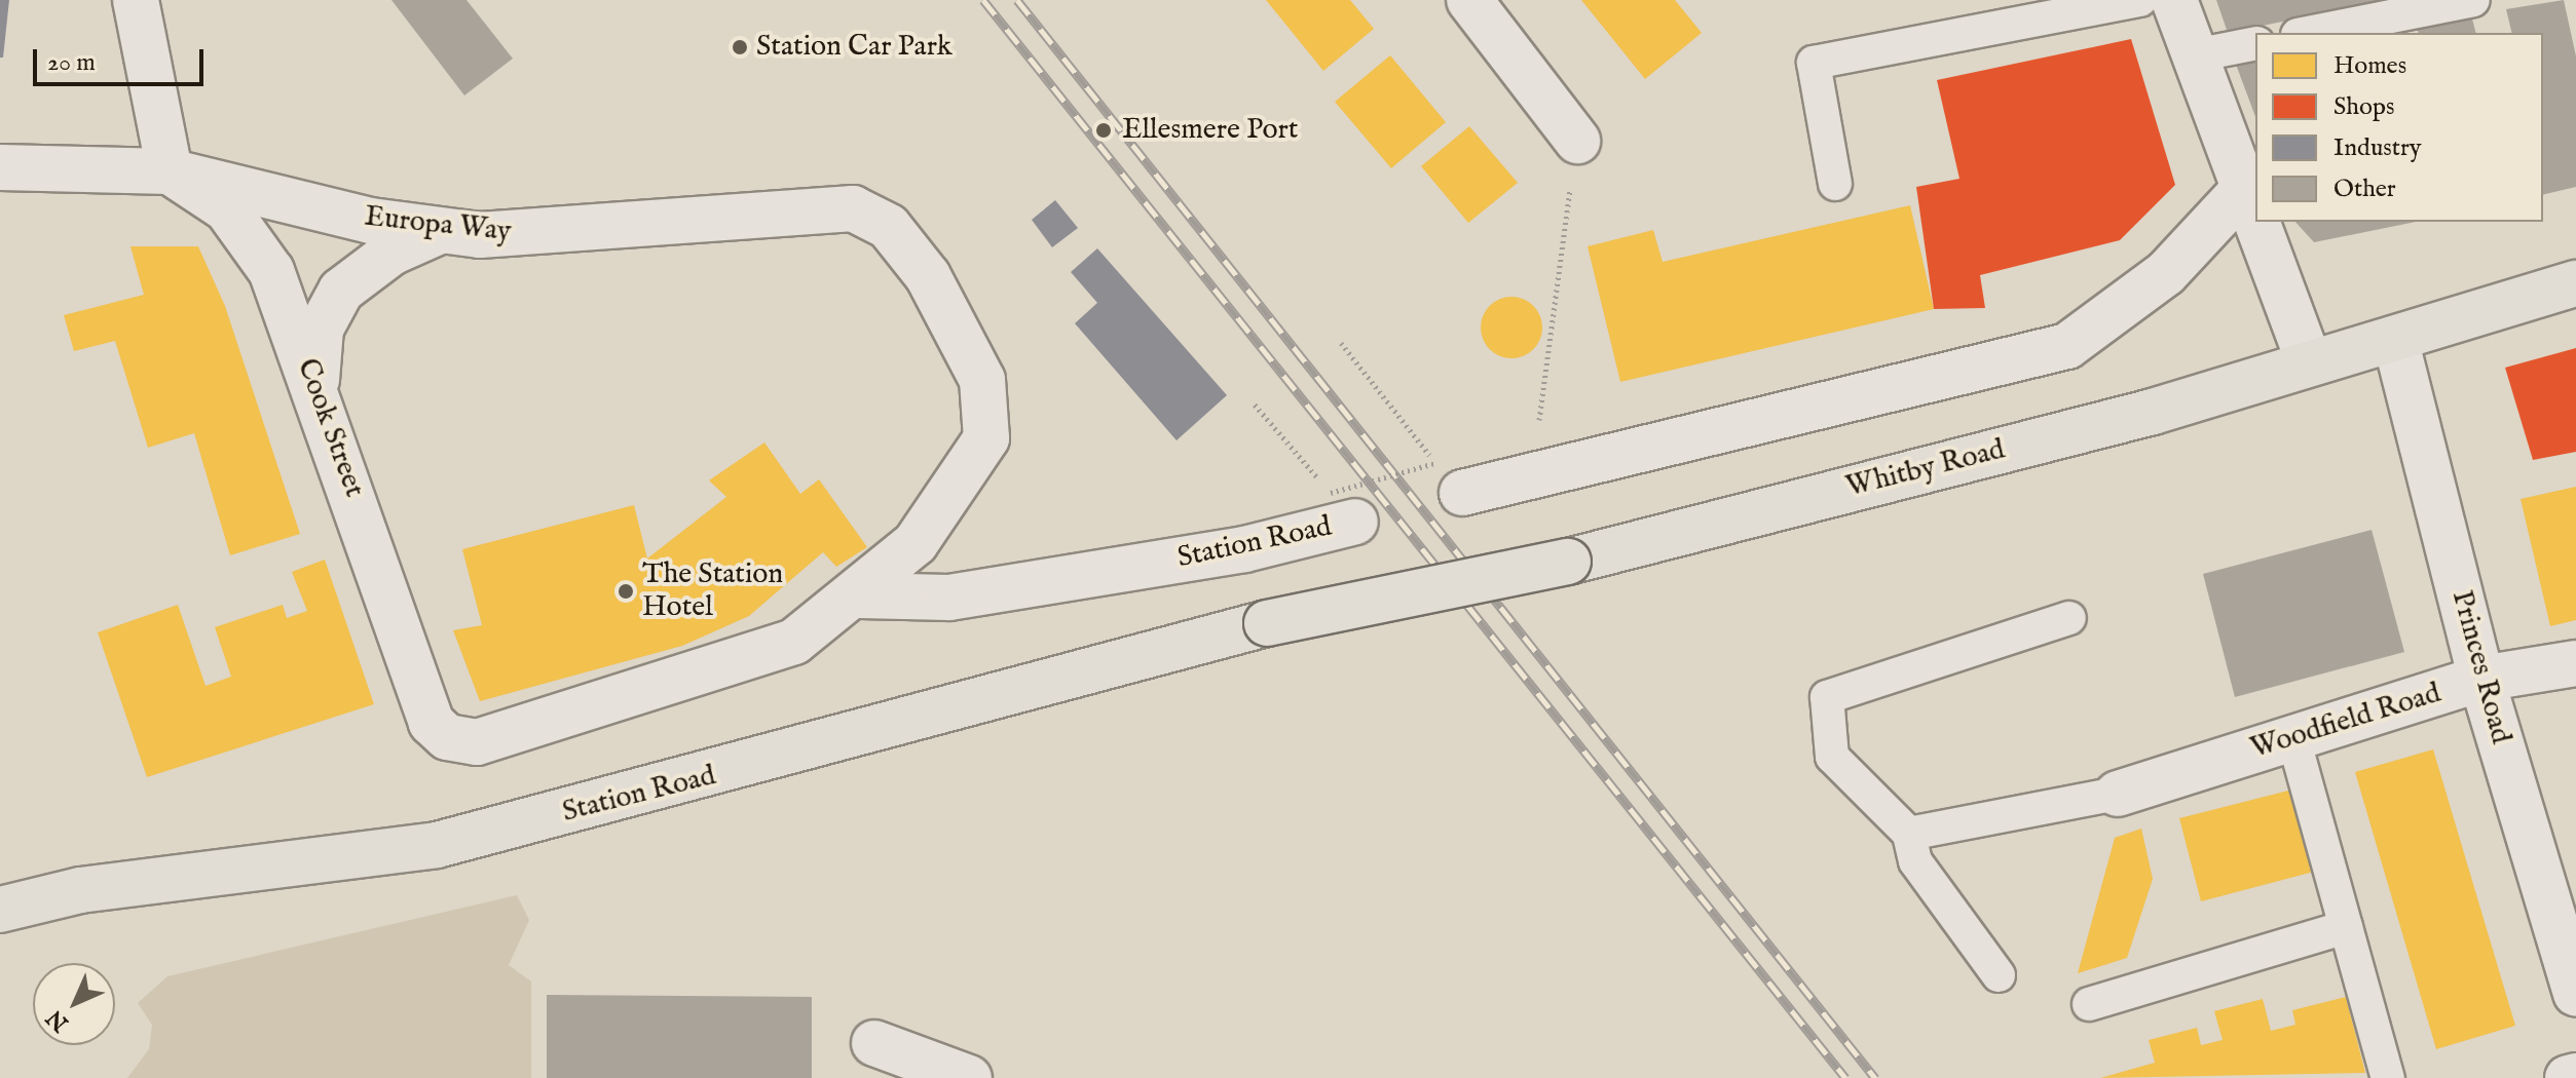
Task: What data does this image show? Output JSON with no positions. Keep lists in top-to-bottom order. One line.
{"streets":{"main road":["Whitby Road","Station Road"],"street":["Europa Way","Cook Street","Princes Road","Woodfield Road"]},"crossings":[["Europa Way","Cook Street"],["Europa Way","Station Road"],["Cook Street","Station Road"],["Whitby Road","Station Road"],["Whitby Road","Princes Road"],["Princes Road","Woodfield Road"]],"places":["Station Car Park","Ellesmere Port","The Station Hotel"],"legend":["Homes","Shops","Industry","Other"],"scale_bar":"20 m","north":"bottom left"}
